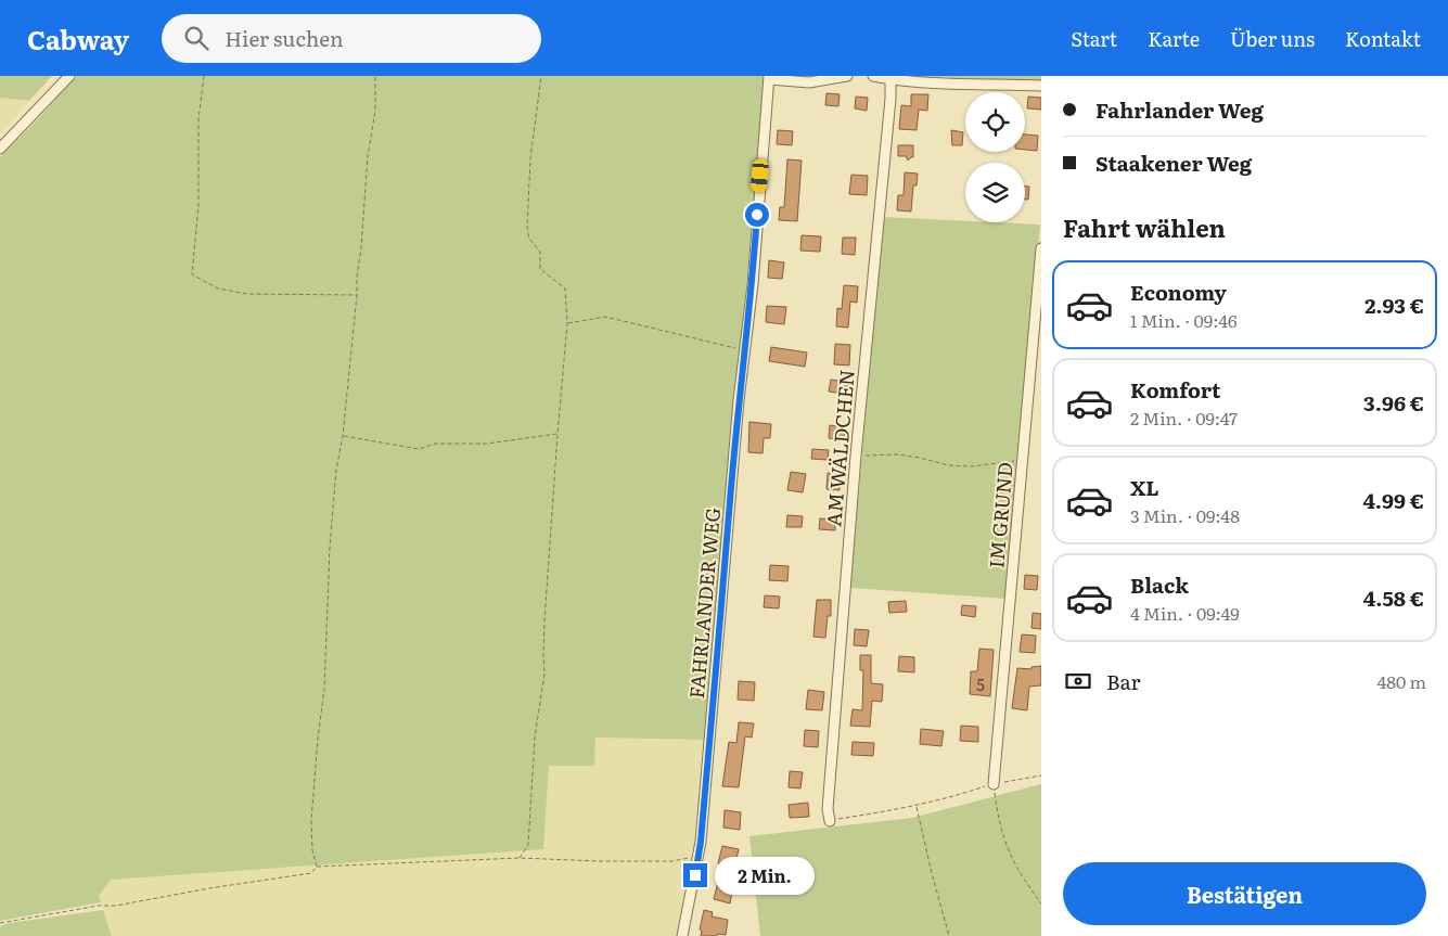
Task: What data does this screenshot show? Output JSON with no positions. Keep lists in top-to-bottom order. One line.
{"streets":{"street":["AM WÄLDCHEN","IM GRUND","FAHRLANDER WEG"]},"house_numbers":["5"],"page":{"header":"Cabway","search":"Hier suchen","nav":["Start","Karte","Über uns","Kontakt"],"banner":["Fahrlander Weg","Staakener Weg"],"heading":"Fahrt wählen","list":[{"name":"Economy","note":"1 Min. · 09:46","value":"2.93 €"},{"name":"Komfort","note":"2 Min. · 09:47","value":"3.96 €"},{"name":"XL","note":"3 Min. · 09:48","value":"4.99 €"},{"name":"Black","note":"4 Min. · 09:49","value":"4.58 €"}],"pay":["Bar","480 m"],"buttons":"Bestätigen","bubble":"2 Min."}}
